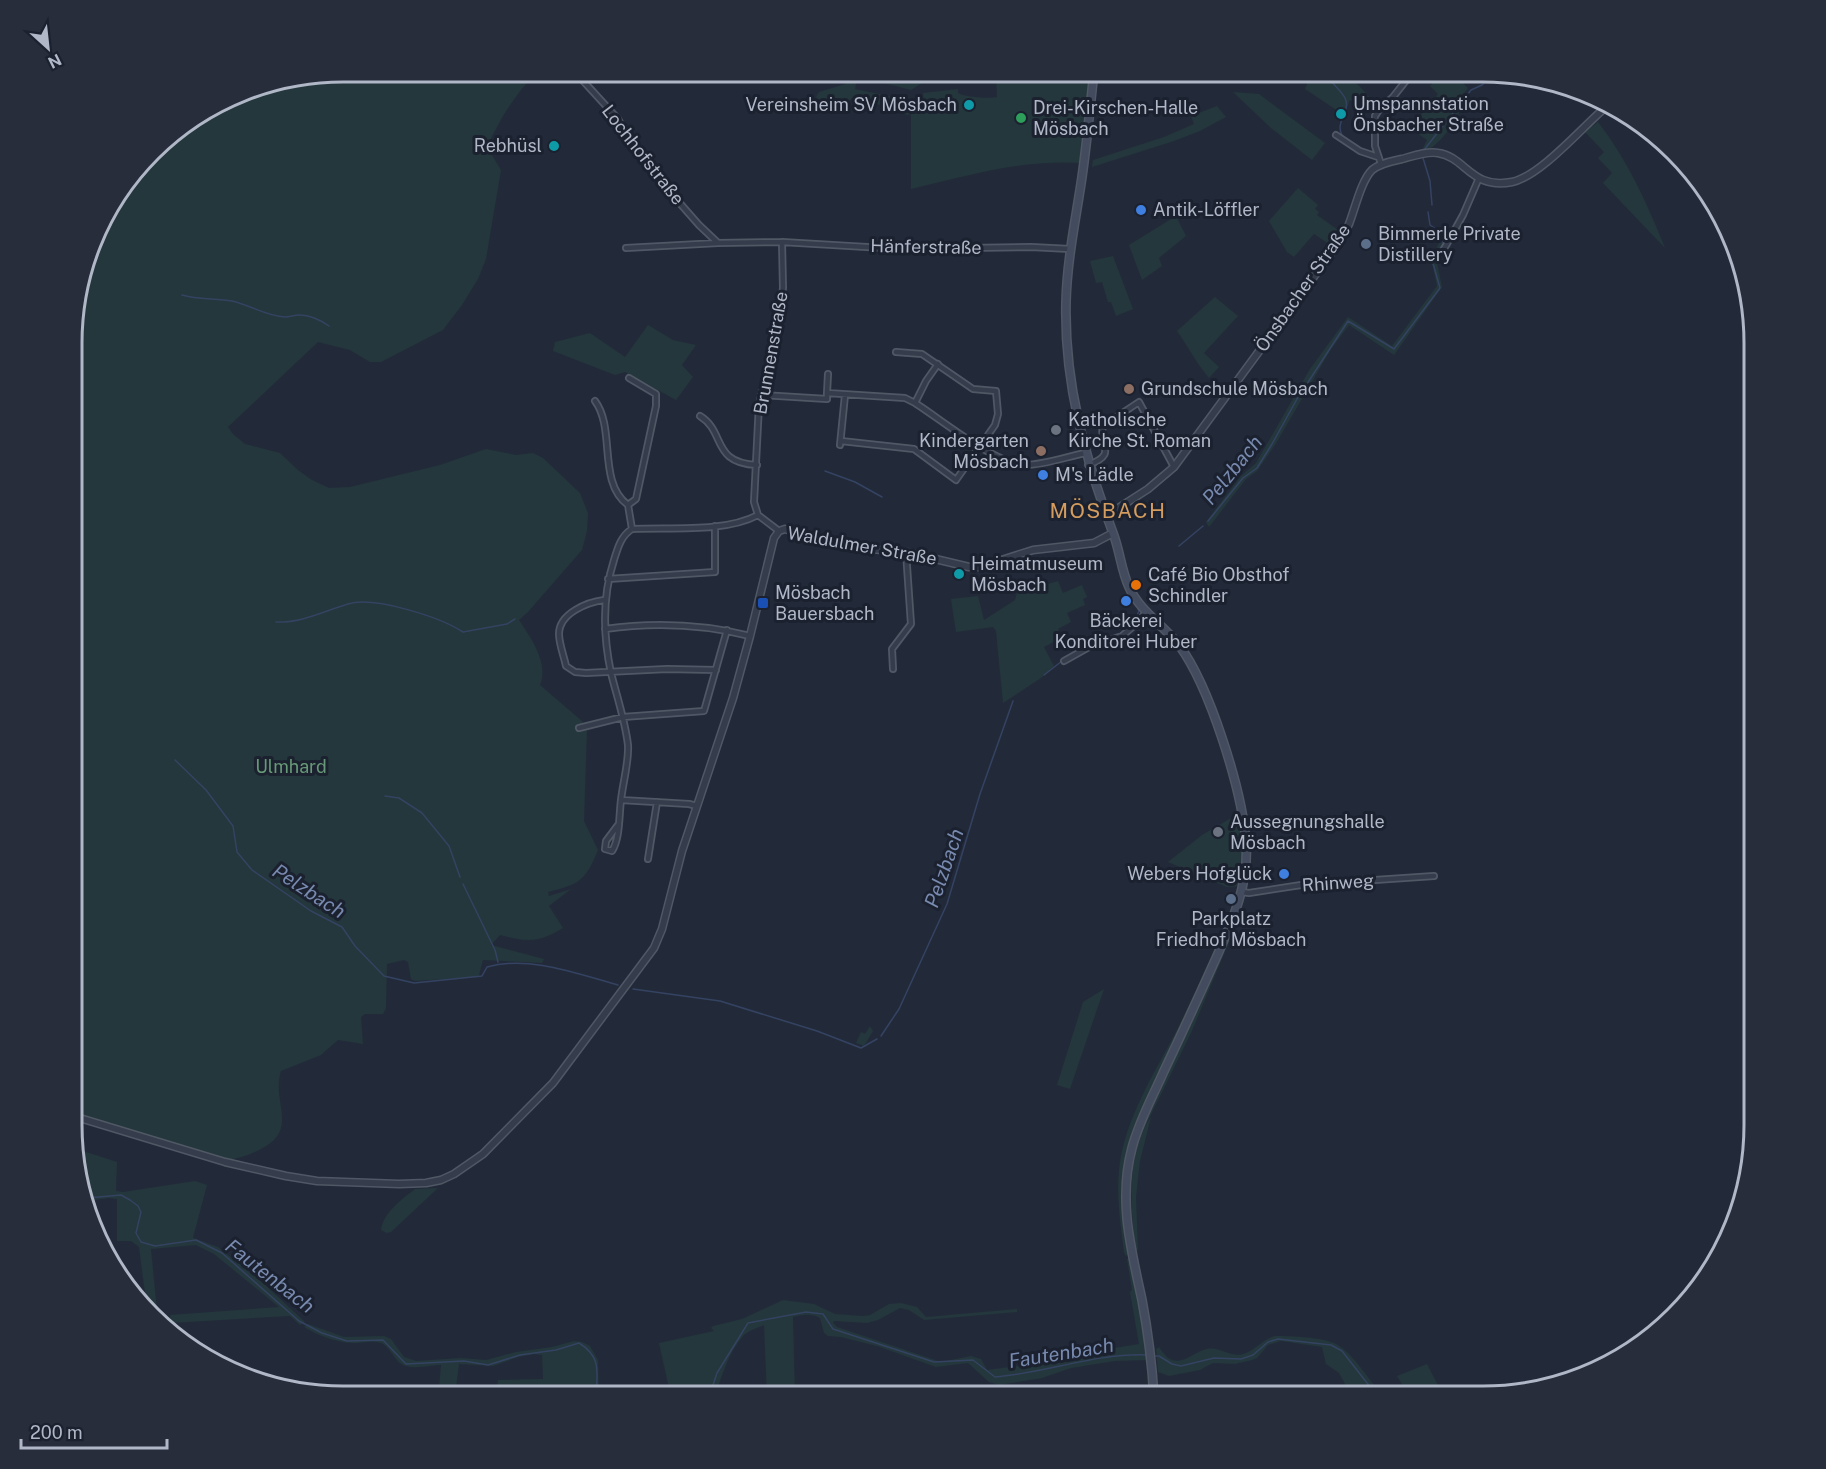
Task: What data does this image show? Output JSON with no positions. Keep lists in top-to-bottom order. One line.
{"streets":{"street":["Lochhofstraße","Hänferstraße","Önsbacher Straße","Brunnenstraße","Waldulmer Straße","Rhinweg"]},"crossings":[["Hänferstraße","Brunnenstraße"]],"districts":["MÖSBACH"],"water":["Pelzbach","Fautenbach"],"parks":["Ulmhard"],"places":{"other":["Vereinsheim SV Mösbach","Umspannstation Önsbacher Straße","Drei-Kirschen-Halle Mösbach","Rebhüsl","Antik-Löffler","Bimmerle Private Distillery","Grundschule Mösbach","Katholische Kirche St. Roman","Kindergarten Mösbach","M's Lädle","Heimatmuseum Mösbach","Café Bio Obsthof Schindler","Bäckerei Konditorei Huber","Aussegnungshalle Mösbach","Webers Hofglück","Parkplatz Friedhof Mösbach"],"transit":["Mösbach Bauersbach"]},"scale_bar":"200 m","north":"bottom right"}
